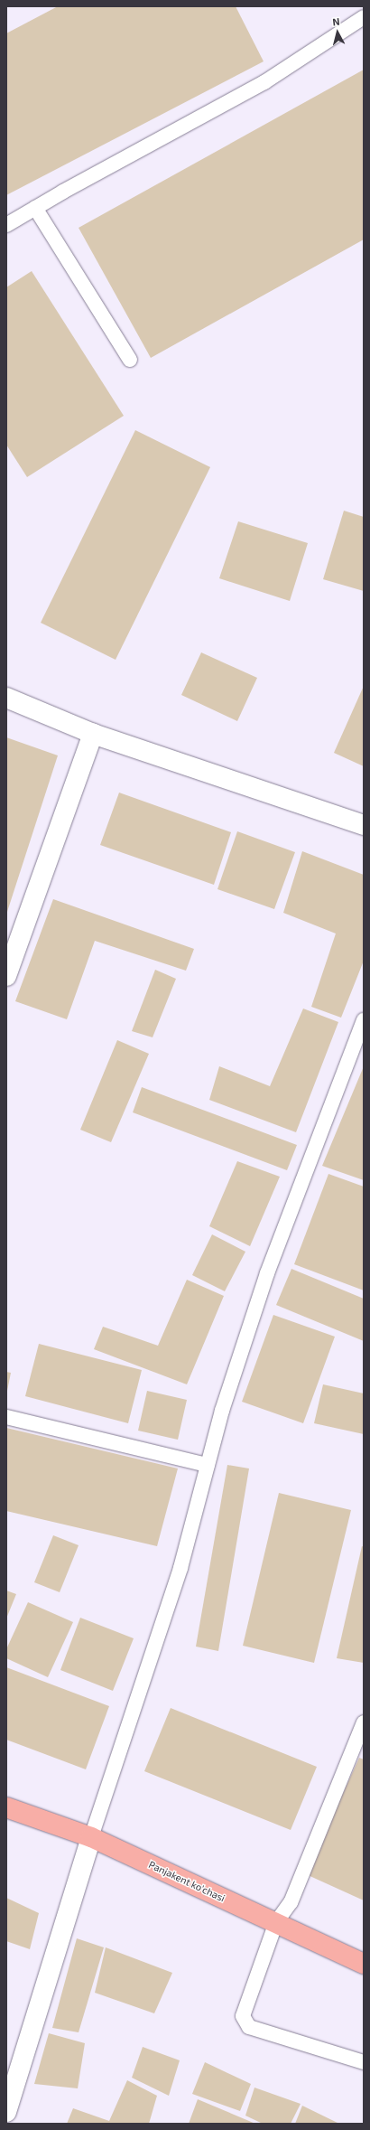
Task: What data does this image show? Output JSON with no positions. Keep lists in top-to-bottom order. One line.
{"streets":{"main road":["Panjakent ko'chasi"]},"north":"top"}
